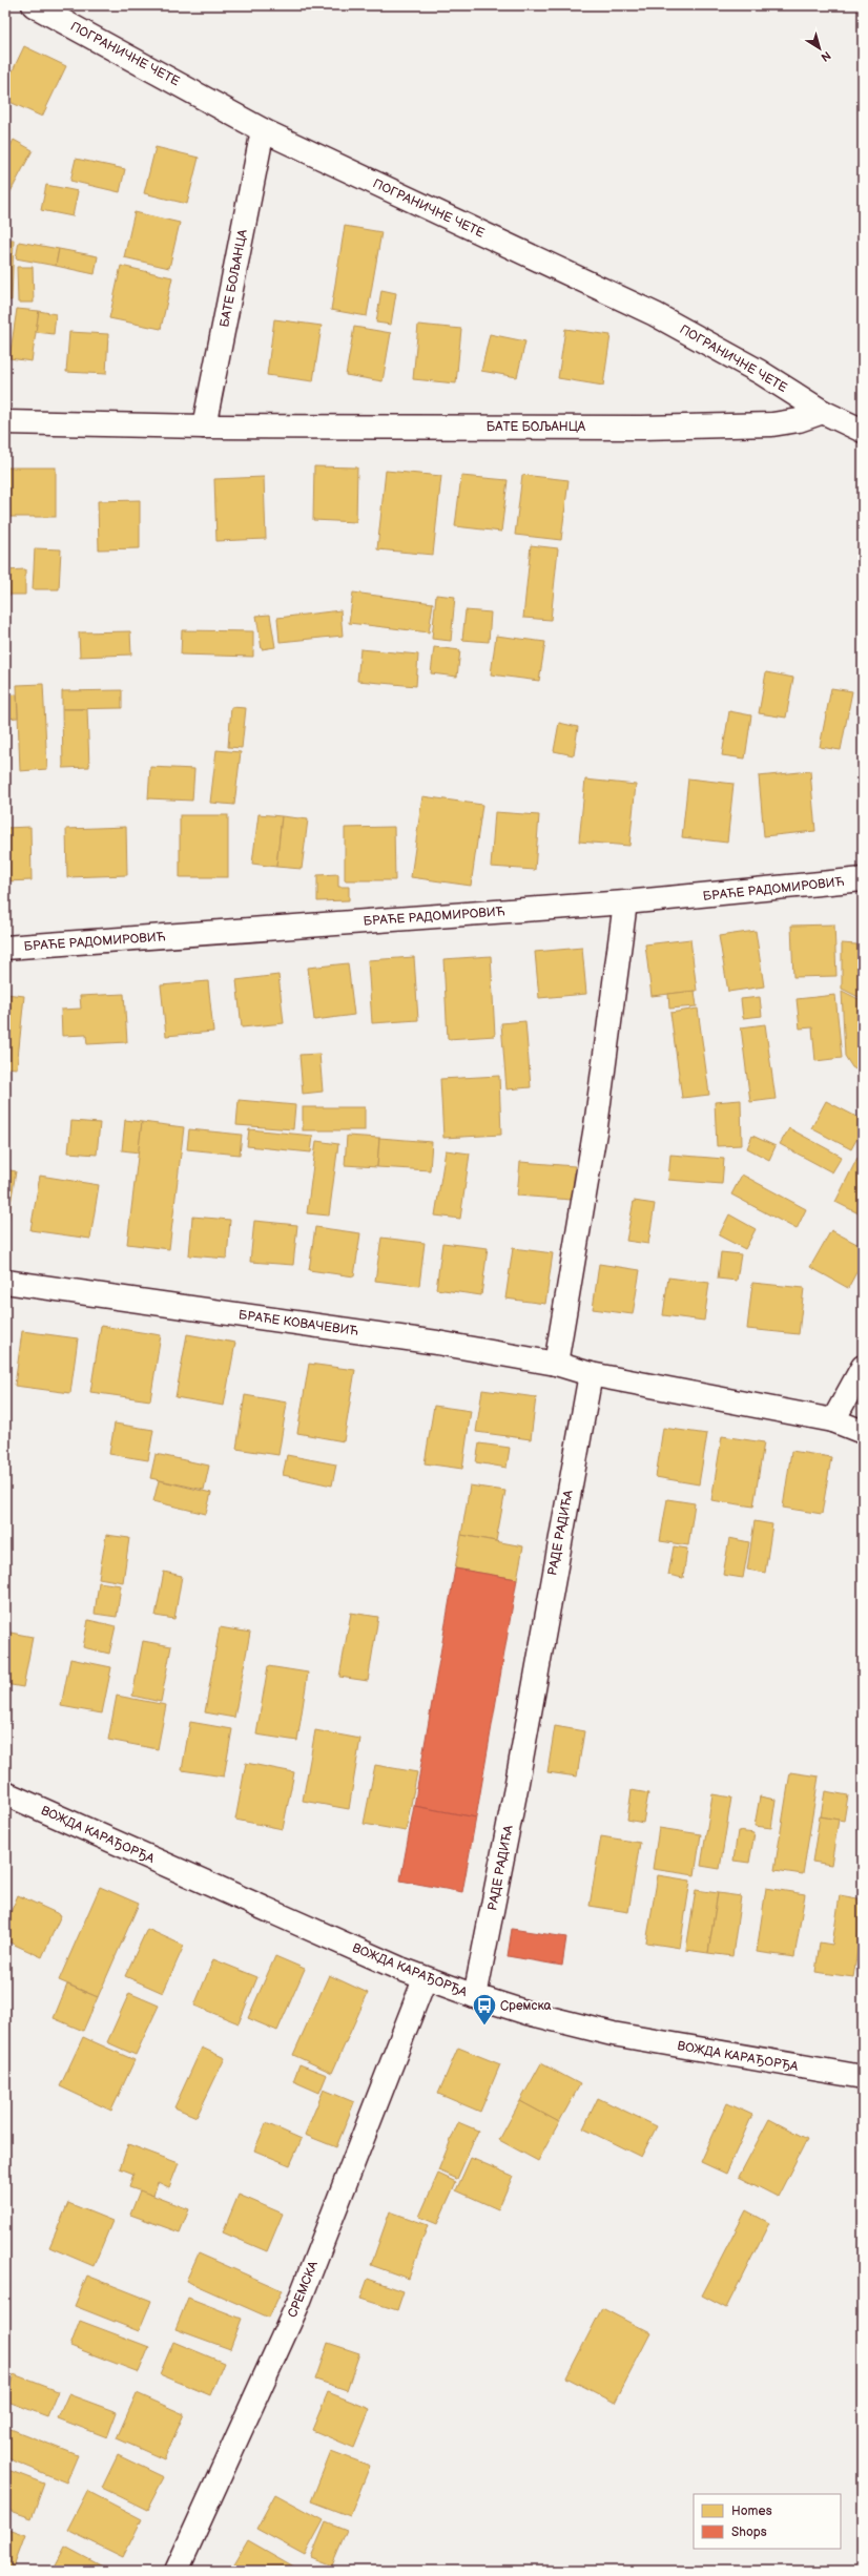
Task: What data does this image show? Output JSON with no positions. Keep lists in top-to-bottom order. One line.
{"streets":{"street":["ПОГРАНИЧНЕ ЧЕТЕ","БАТЕ БОЉАНЦА","БРАЋЕ РАДОМИРОВИЋ","БРАЋЕ КОВАЧЕВИЋ","РАДЕ РАДИЋА","ВОЖДА КАРАЂОРЂА","СРЕМСКА"]},"crossings":[["ПОГРАНИЧНЕ ЧЕТЕ","БАТЕ БОЉАНЦА"],["БРАЋЕ КОВАЧЕВИЋ","РАДЕ РАДИЋА"],["РАДЕ РАДИЋА","ВОЖДА КАРАЂОРЂА"],["ВОЖДА КАРАЂОРЂА","СРЕМСКА"]],"places":{"bus stop":["Сремска"]},"legend":["Homes","Shops"],"north":"bottom right"}
